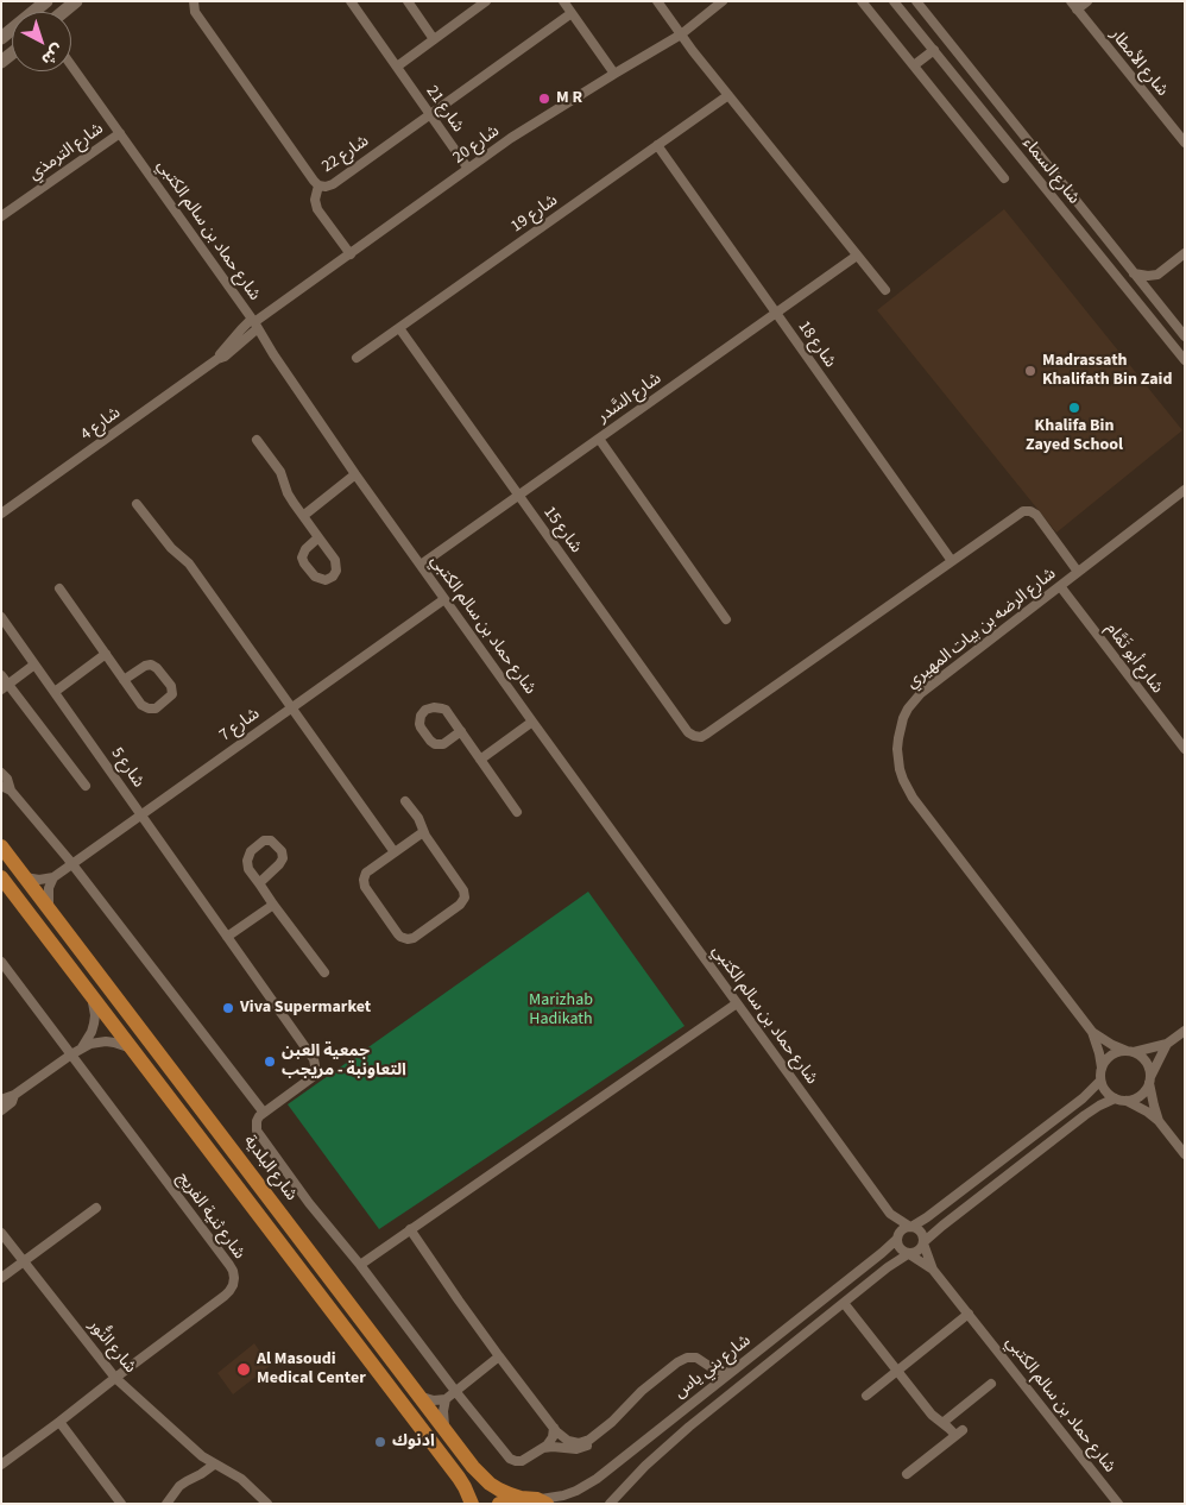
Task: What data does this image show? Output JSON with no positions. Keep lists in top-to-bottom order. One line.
{"streets":{"main road":["شارع البلدية"],"street":["شارع الأمطار","شارع 21","شارع 20","شارع الترمذي","شارع 22","شارع السماء","شارع 19","شارع حماد بن سالم الكتبي","شارع 18","شارع السَّدر","شارع 4","شارع 15","شارع الرضه بن بيات المهيري","شارع أبو تَمَّام","شارع 7","شارع 5","شارع ثنية الفريج","شارع النُّور","شارع بني ياس"]},"crossings":[["شارع 21","شارع 20"],["شارع 21","شارع 22"],["شارع 20","شارع حماد بن سالم الكتبي"],["شارع 20","شارع 4"],["شارع الترمذي","شارع حماد بن سالم الكتبي"],["شارع 19","شارع 18"],["شارع 19","شارع 15"],["شارع حماد بن سالم الكتبي","شارع السَّدر"],["شارع حماد بن سالم الكتبي","شارع 4"],["شارع حماد بن سالم الكتبي","شارع 7"],["شارع حماد بن سالم الكتبي","شارع بني ياس"],["شارع 18","شارع السَّدر"],["شارع 18","شارع 15"],["شارع السَّدر","شارع 15"],["شارع الرضه بن بيات المهيري","شارع أبو تَمَّام"],["شارع 7","شارع 5"],["شارع ثنية الفريج","شارع النُّور"]],"parks":["Marizhab Hadikath"],"places":["M R","Madrassath Khalifath Bin Zaid","Khalifa Bin Zayed School","Viva Supermarket","جمعية العبن التعاونبة - مريجب","Al Masoudi Medical Center","ادنوك"],"north":"bottom right"}
